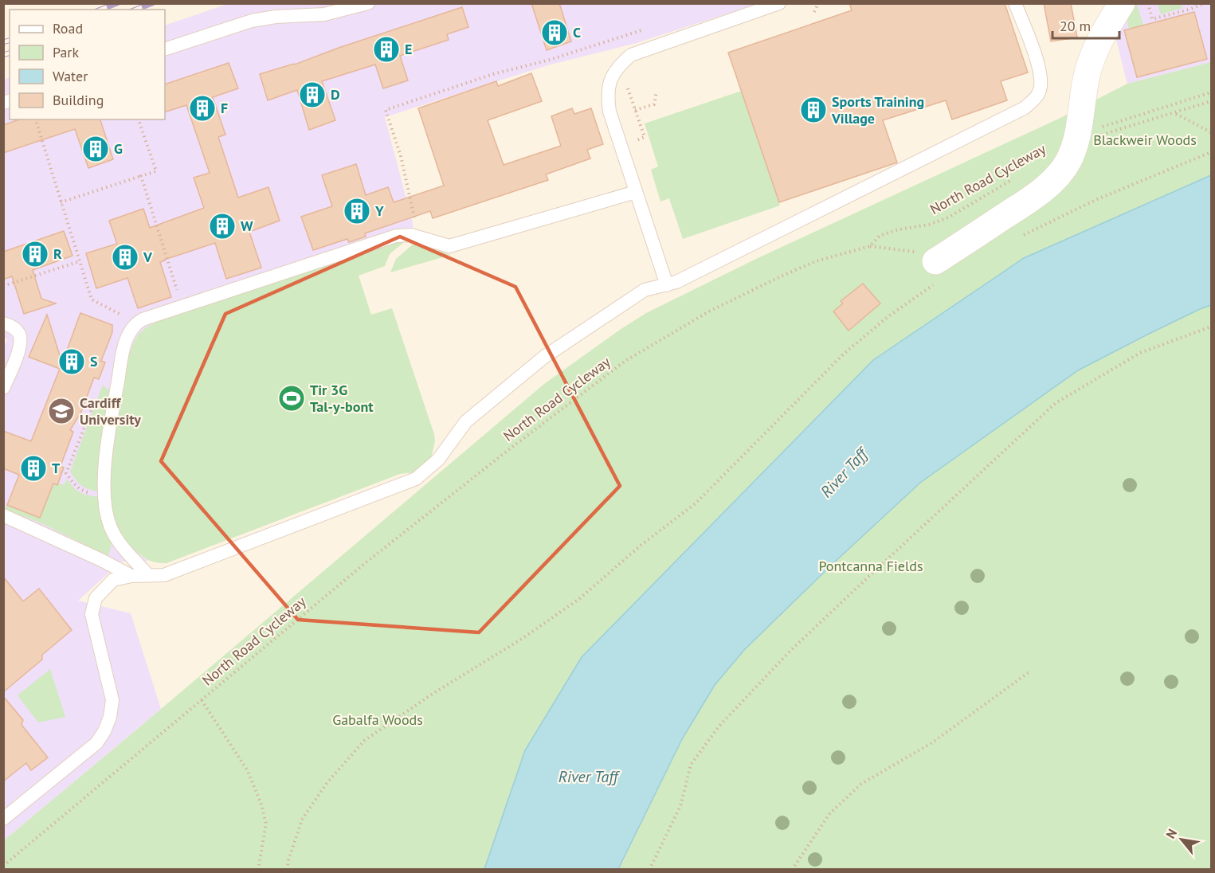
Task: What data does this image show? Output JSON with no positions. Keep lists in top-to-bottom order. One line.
{"streets":{"path":["North Road Cycleway"]},"water":["River Taff"],"parks":["Blackweir Woods","Pontcanna Fields","Gabalfa Woods"],"places":{"building":["C","E","D","F","Sports Training Village","G","Y","W","R","V","S","T"],"sports":["Tir 3G Tal-y-bont"],"school or university":["Cardiff University"]},"legend":["Road","Park","Water","Building"],"scale_bar":"20 m","north":"top left"}
